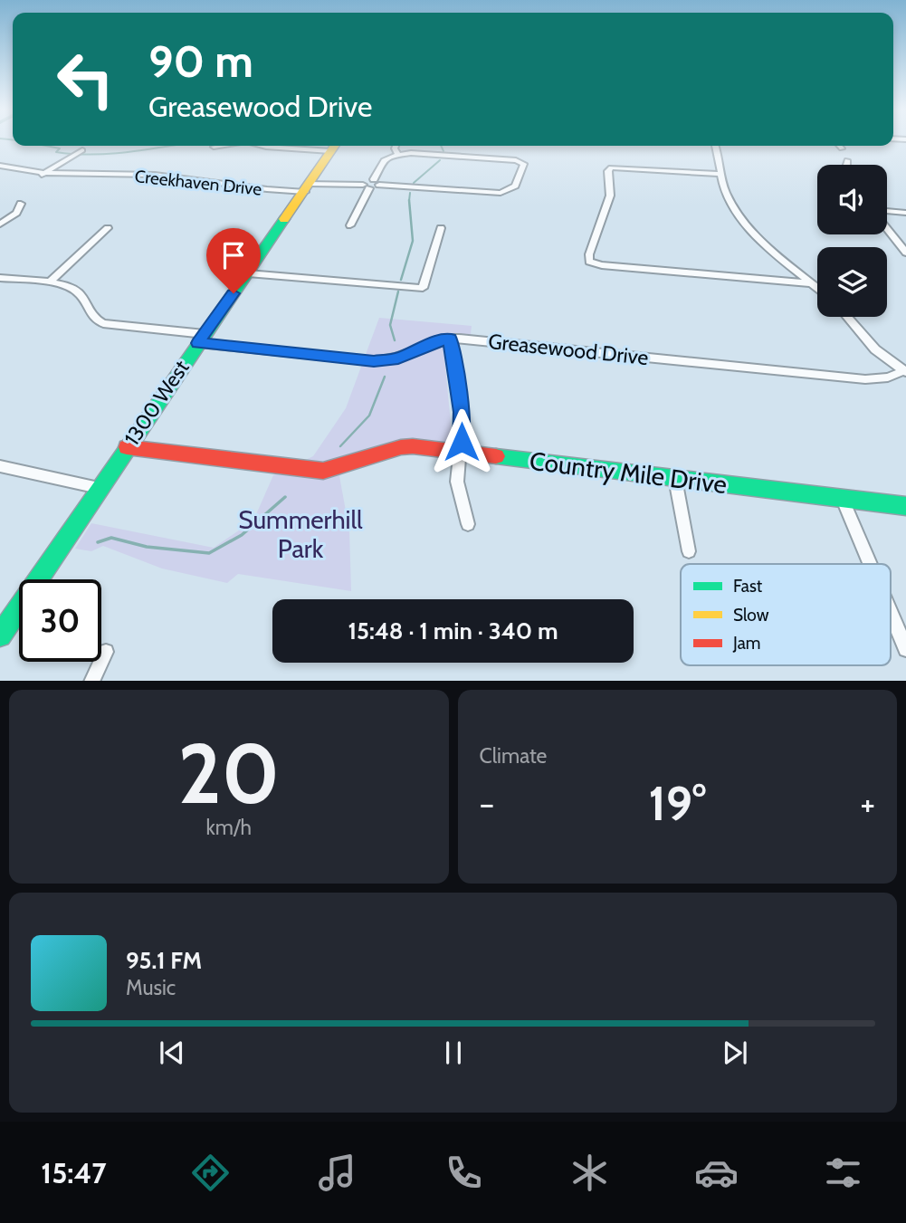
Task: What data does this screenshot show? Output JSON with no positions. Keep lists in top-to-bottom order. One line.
{"streets":{"street":["Creekhaven Drive","Greasewood Drive","1300 West","Country Mile Drive"]},"crossings":[["Creekhaven Drive","1300 West"],["Greasewood Drive","1300 West"],["1300 West","Country Mile Drive"]],"parks":["Summerhill Park"],"legend":["Fast","Slow","Jam"],"page":{"turn":["90 m","Greasewood Drive"],"limit":"30","trip":"15:48 · 1 min · 340 m","tile":[["20","km/h"],"Climate"],"heat":["−","19°","+"],"song":["95.1 FM","Music"],"tabs":"15:47"}}
